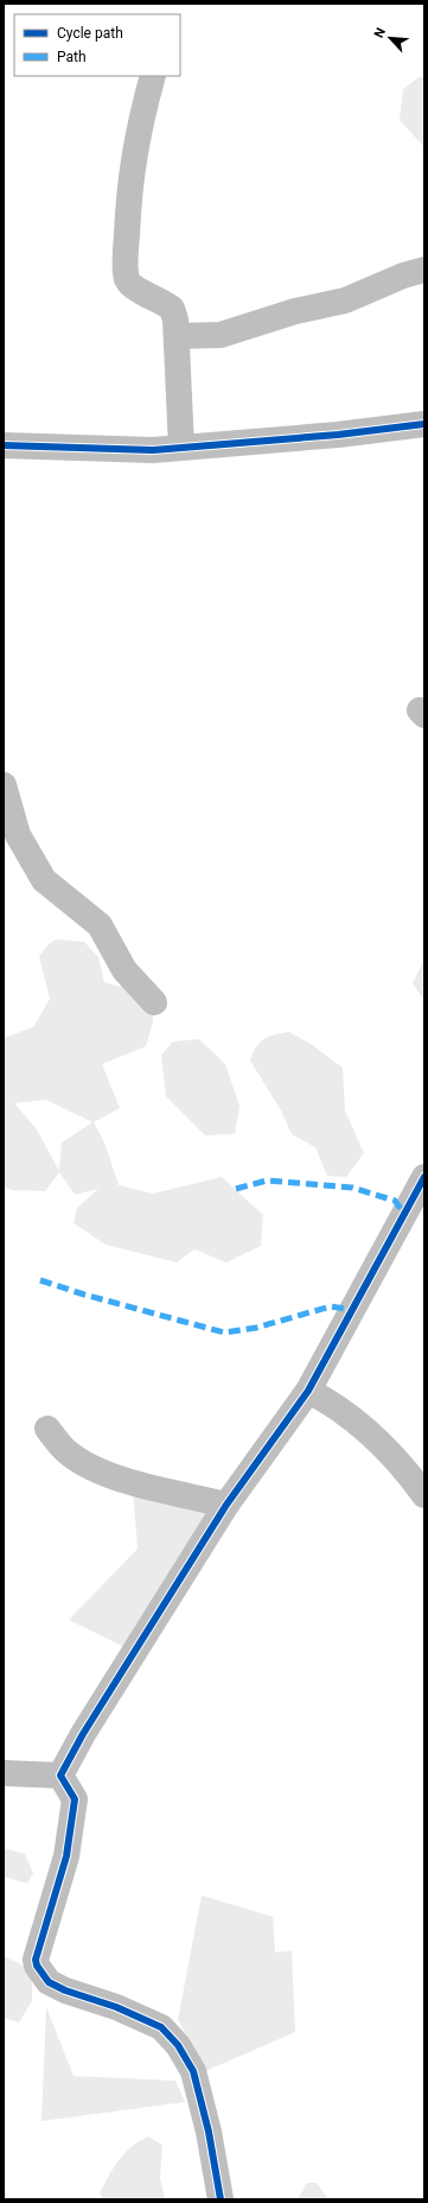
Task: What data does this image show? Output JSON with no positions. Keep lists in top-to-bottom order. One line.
{"legend":["Cycle path","Path"],"north":"top left"}
